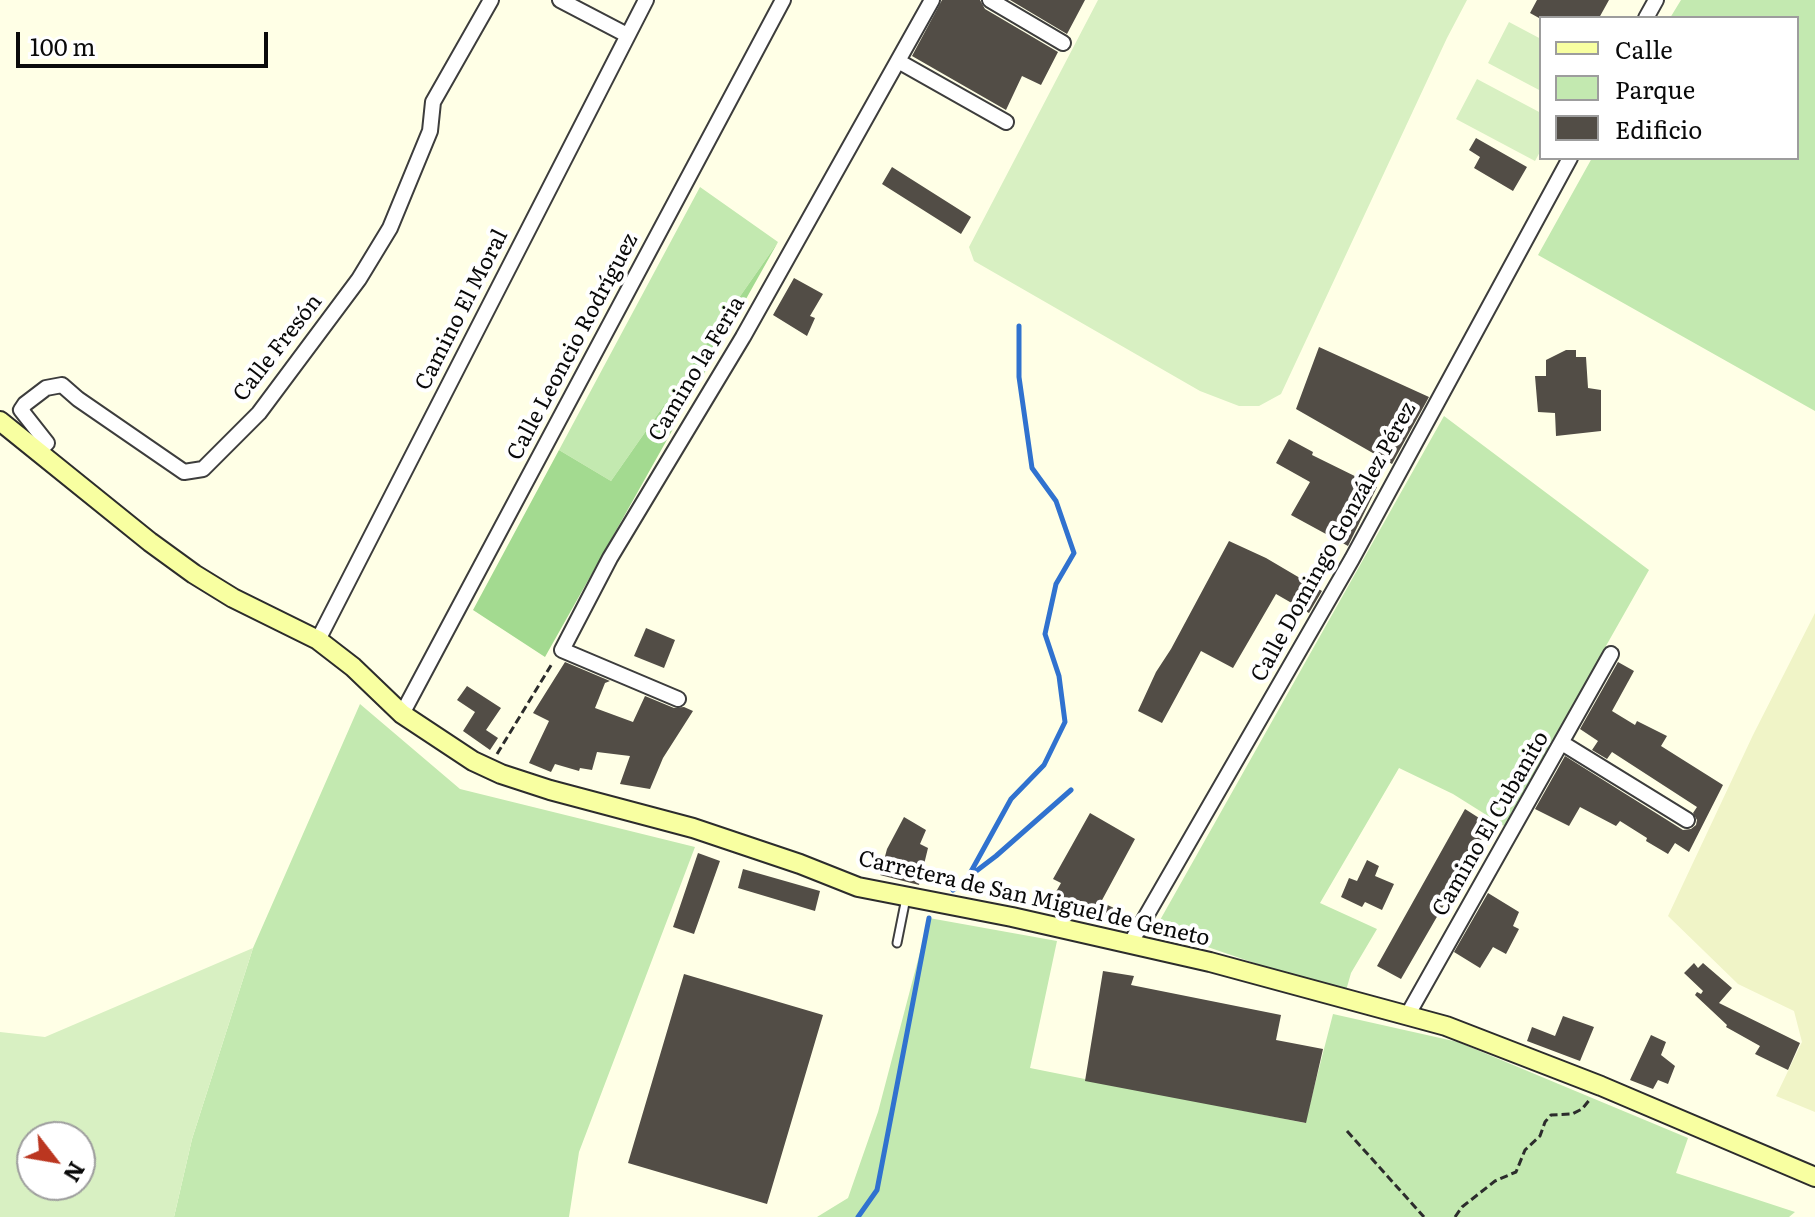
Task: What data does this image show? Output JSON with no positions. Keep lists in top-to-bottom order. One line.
{"streets":{"main road":["Carretera de San Miguel de Geneto"],"street":["Camino El Moral","Calle Leoncio Rodríguez","Calle Fresón","Camino la Feria","Calle Domingo González Pérez","Camino El Cubanito"]},"crossings":[["Camino El Moral","Carretera de San Miguel de Geneto"],["Calle Leoncio Rodríguez","Carretera de San Miguel de Geneto"],["Calle Fresón","Carretera de San Miguel de Geneto"],["Calle Domingo González Pérez","Carretera de San Miguel de Geneto"],["Camino El Cubanito","Carretera de San Miguel de Geneto"]],"legend":["Calle","Parque","Edificio"],"scale_bar":"100 m","north":"bottom right"}
